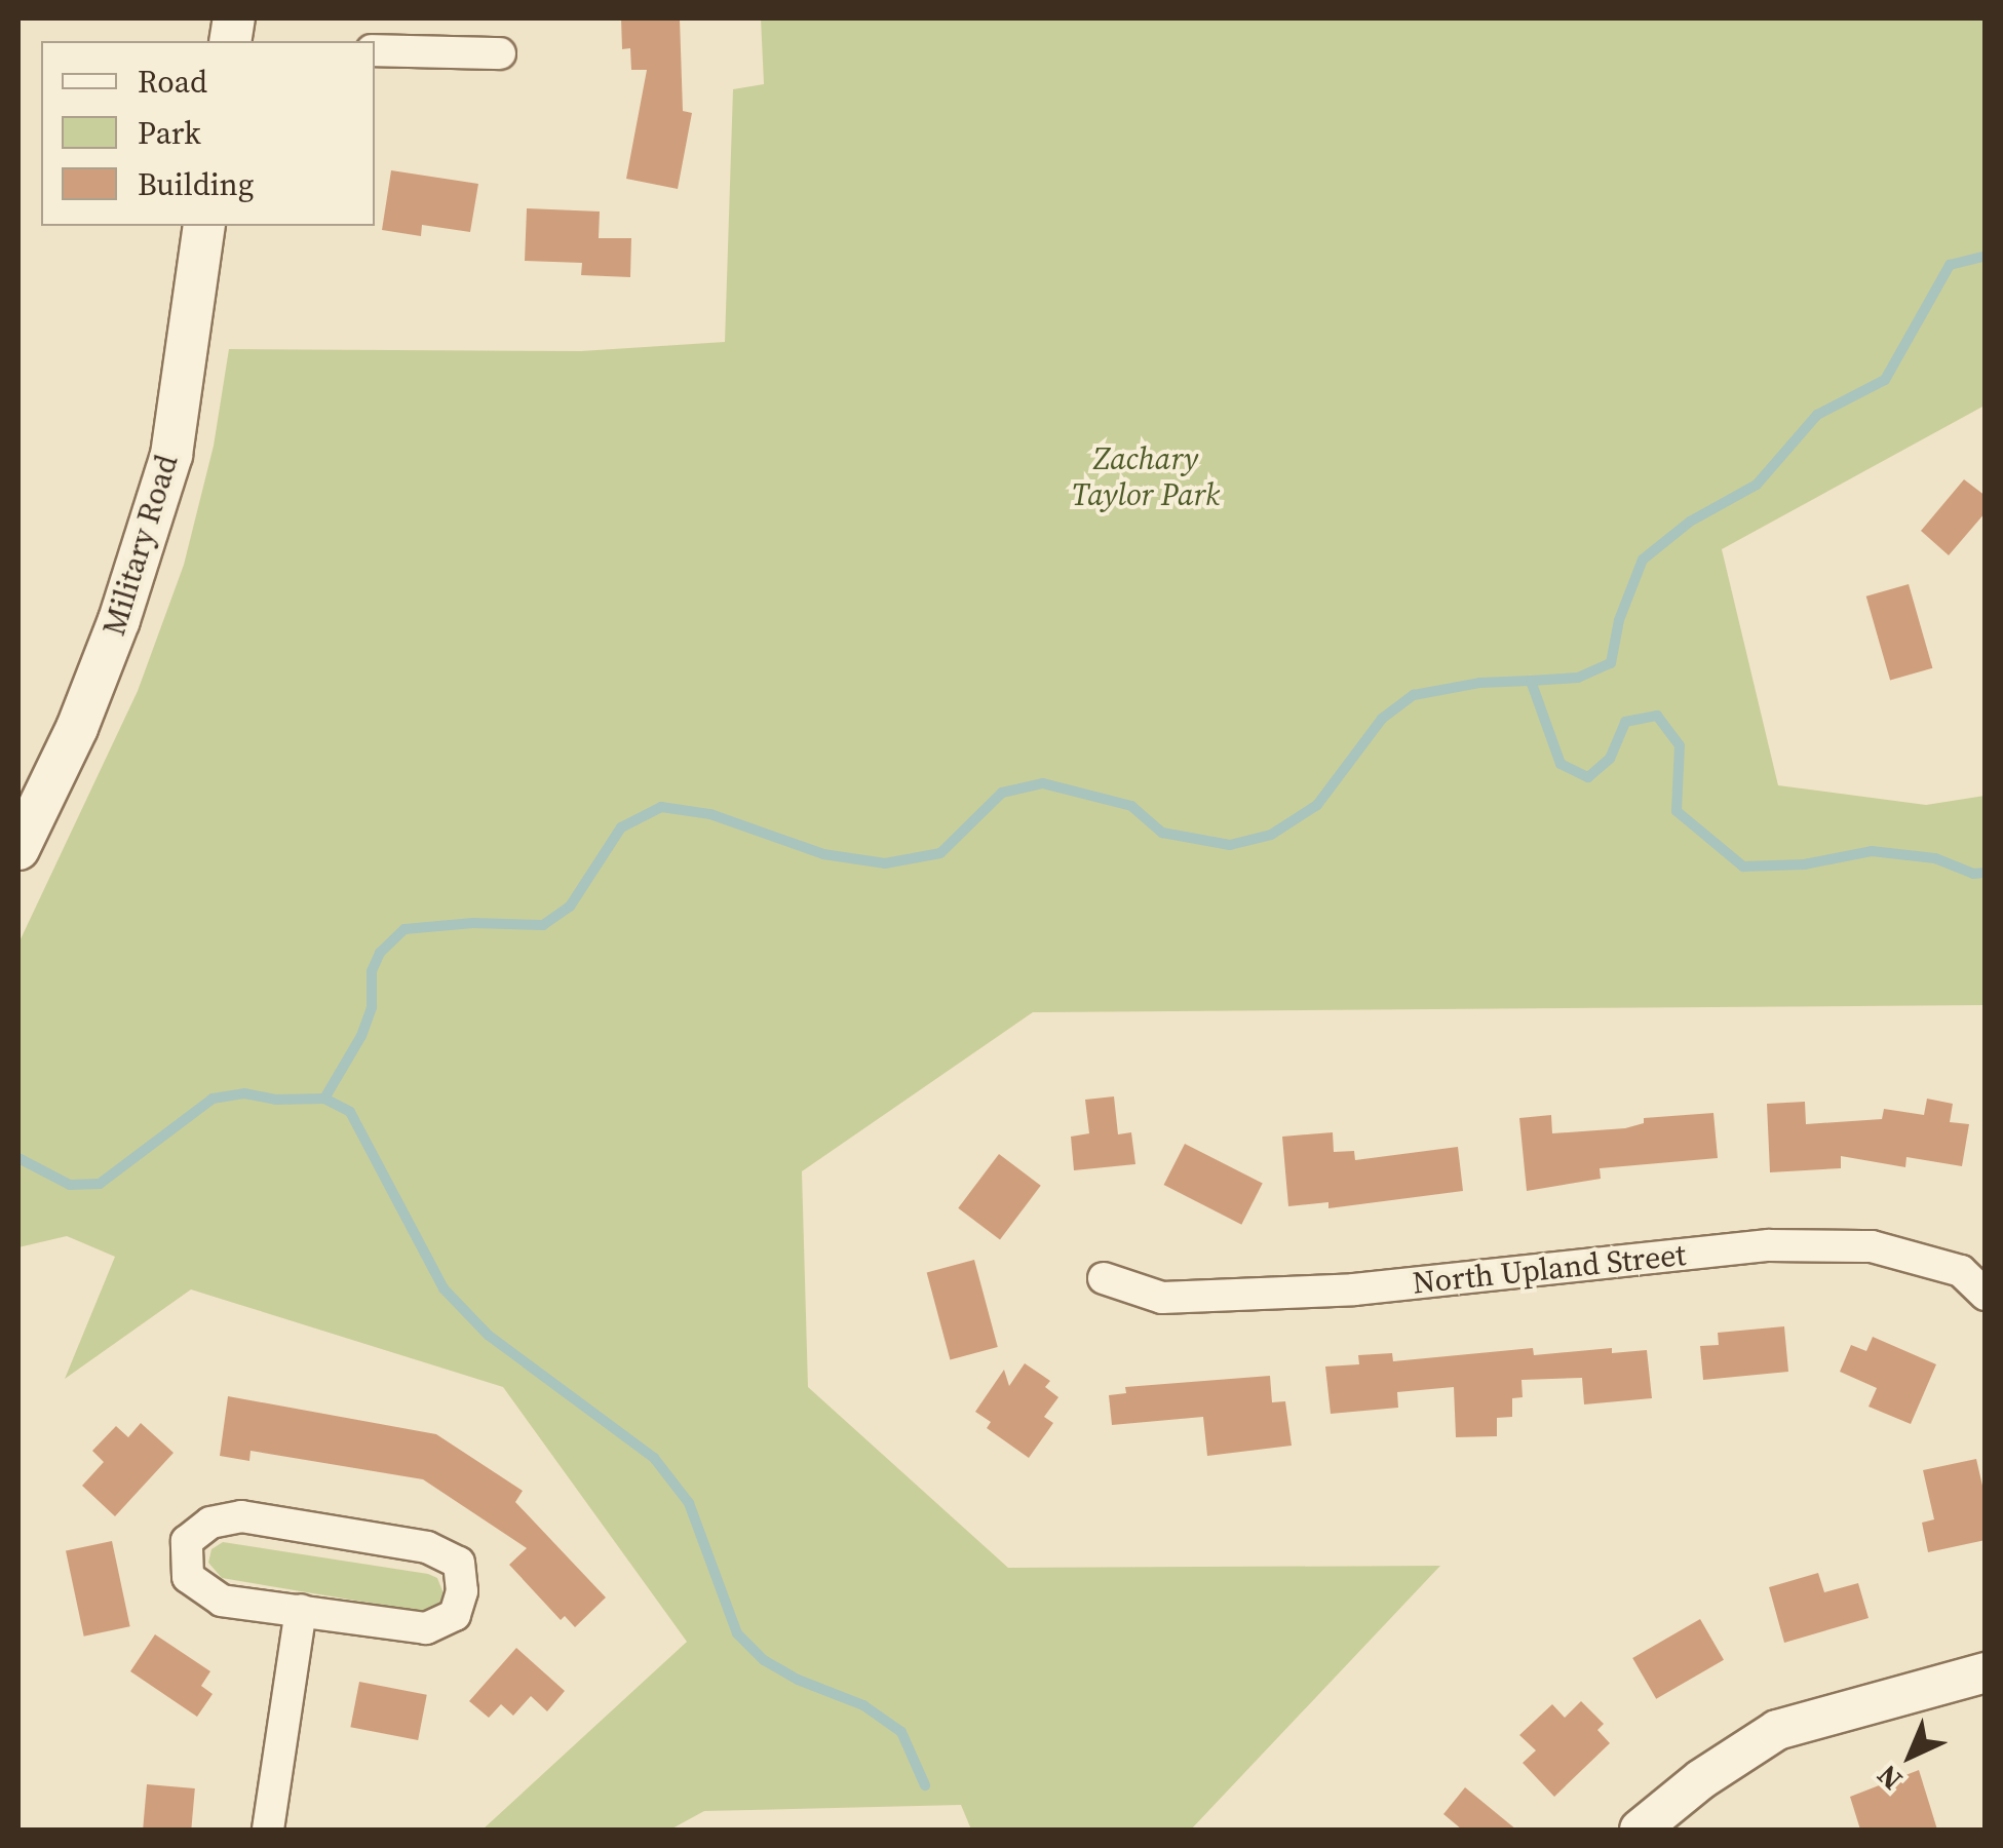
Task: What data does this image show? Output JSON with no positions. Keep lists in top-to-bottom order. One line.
{"streets":{"main road":["Military Road"],"street":["North Upland Street"]},"parks":["Zachary Taylor Park"],"legend":["Road","Park","Building"],"north":"bottom left"}
